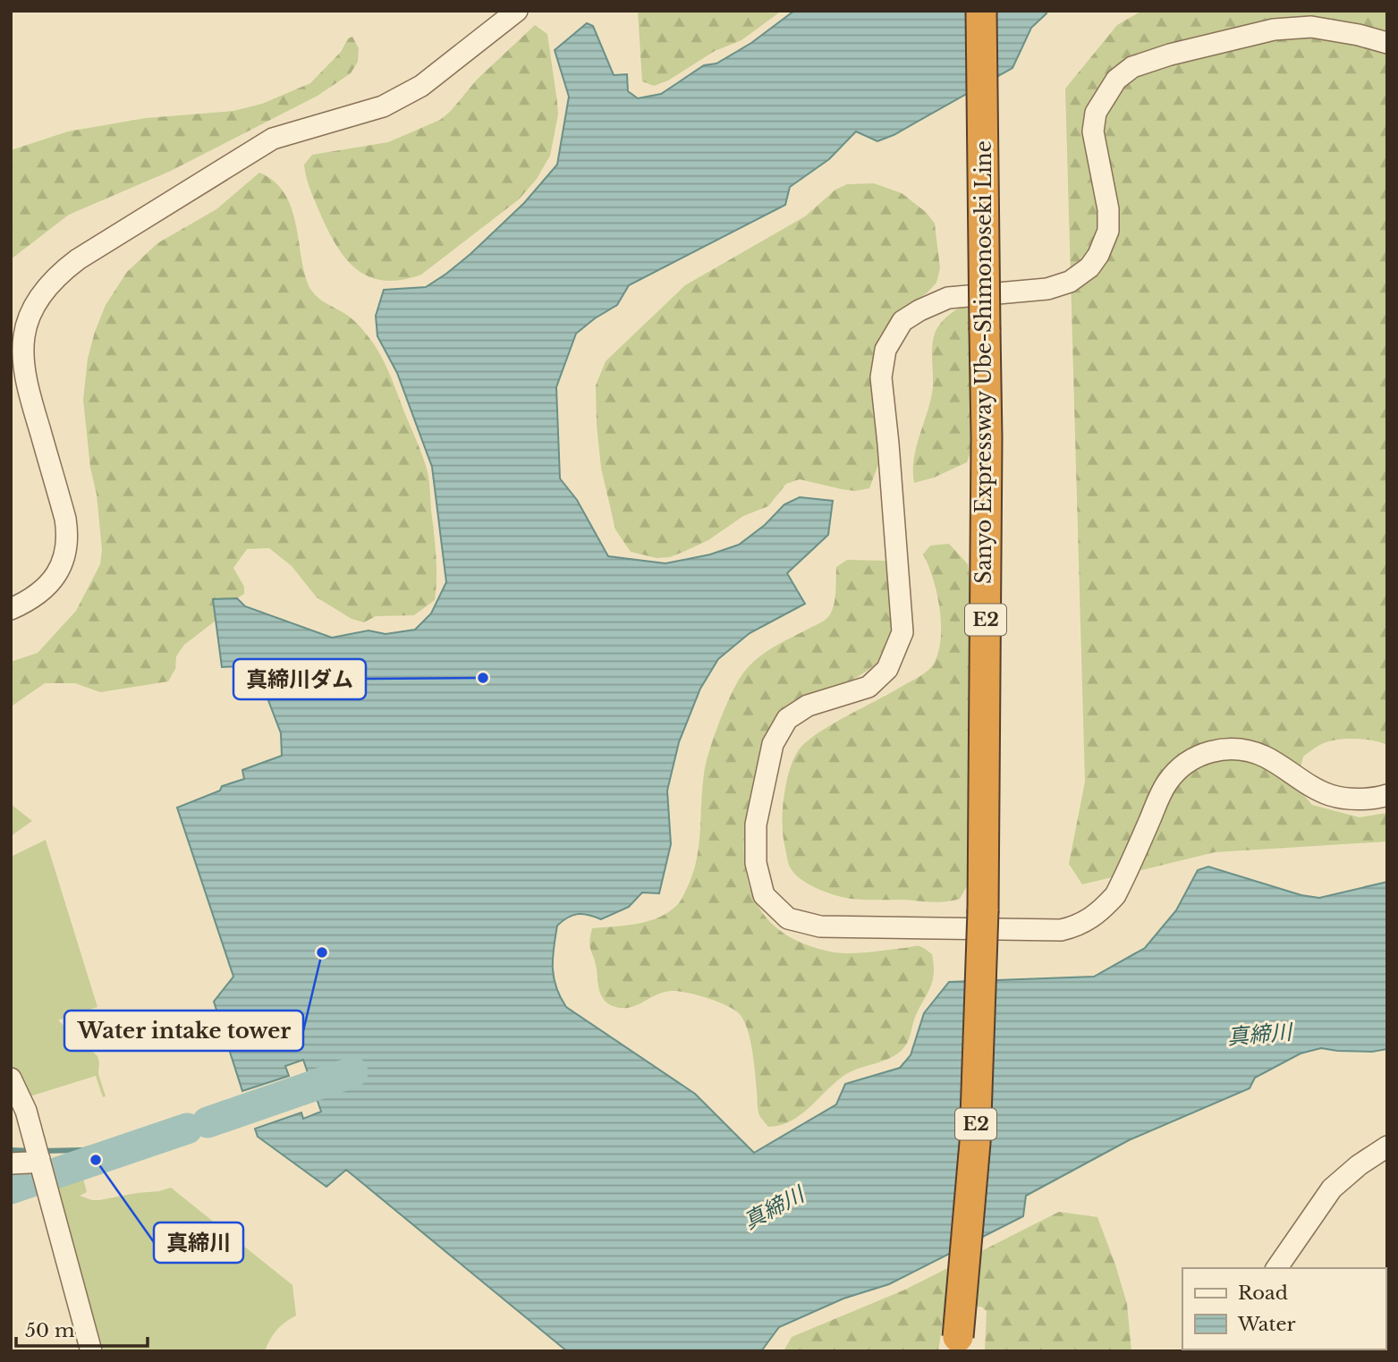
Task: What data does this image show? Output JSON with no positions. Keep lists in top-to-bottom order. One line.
{"streets":{"highway":["Sanyo Expressway Ube-Shimonoseki Line","E2"]},"water":["真締川"],"places":["真締川ダム","Water intake tower","真締川"],"legend":["Road","Water"],"scale_bar":"50 m"}
